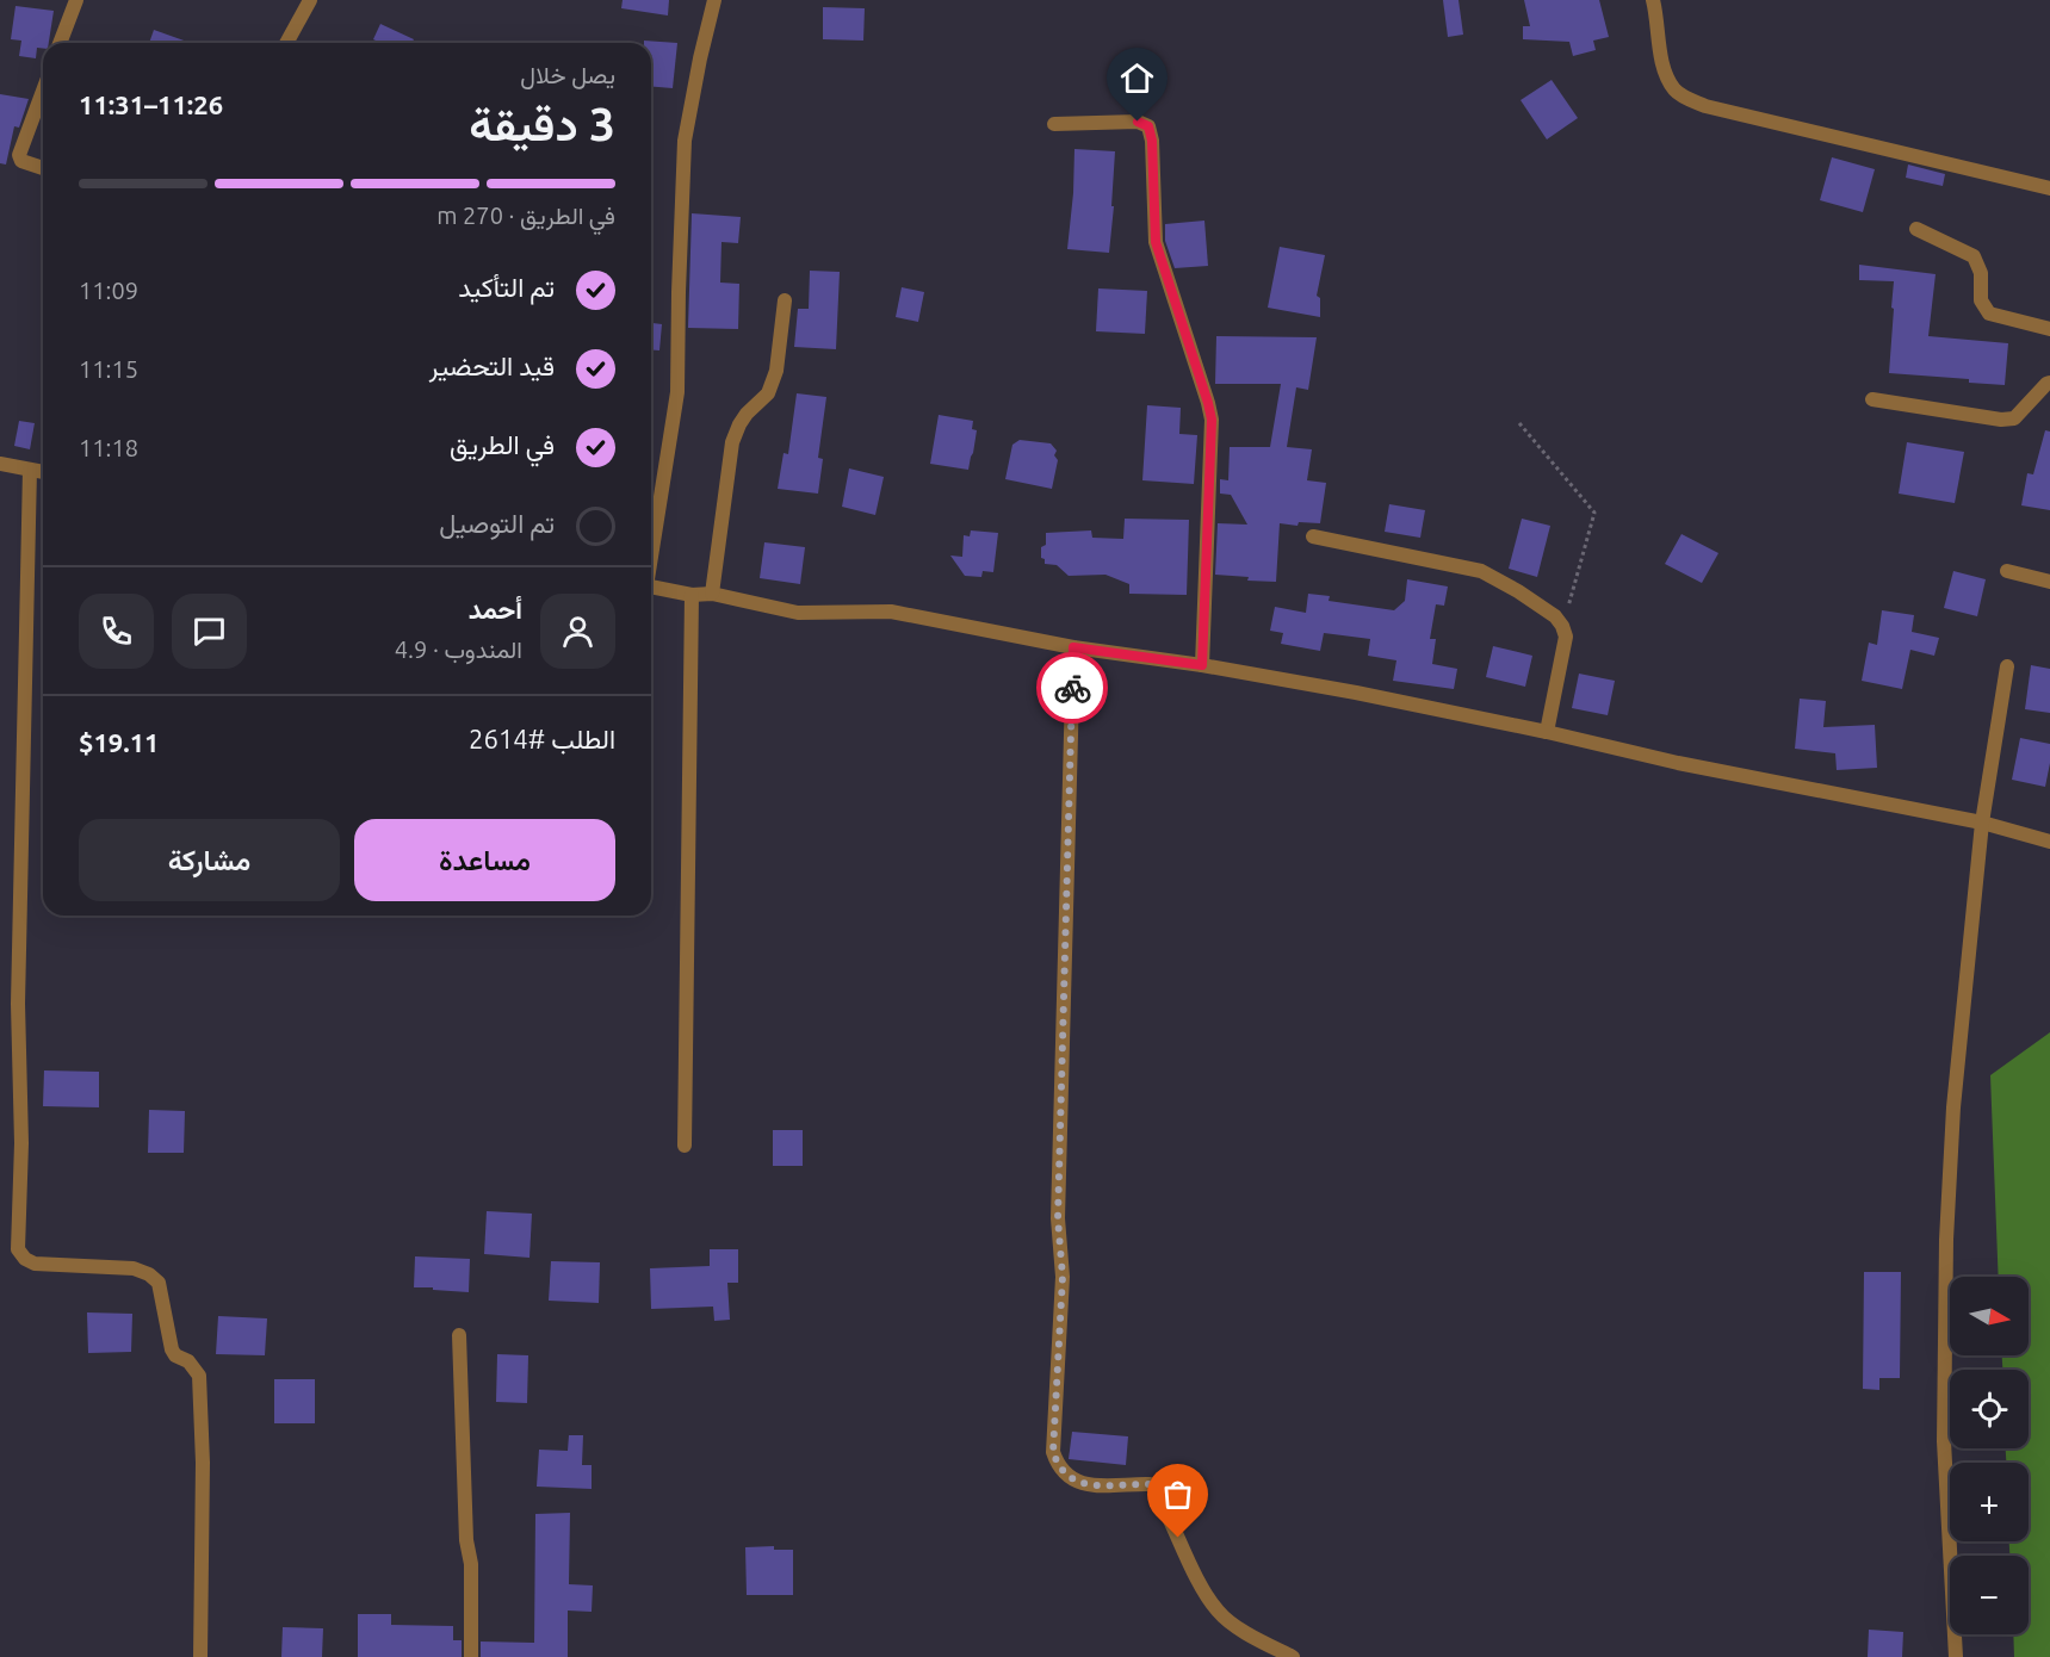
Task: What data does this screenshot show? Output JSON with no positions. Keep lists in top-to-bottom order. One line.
{"north":"right","page":{"heading":["3 دقيقة","يصل خلال","11:26–11:31"],"panel":["أحمد","المندوب · 4.9","الطلب #2614","$19.11"],"bar":"في الطريق · 270 m","list":[["تم التأكيد","11:09"],["قيد التحضير","11:15"],["في الطريق","11:18"],"تم التوصيل"],"buttons":["مساعدة","مشاركة"],"map_buttons":["+","−"]}}
